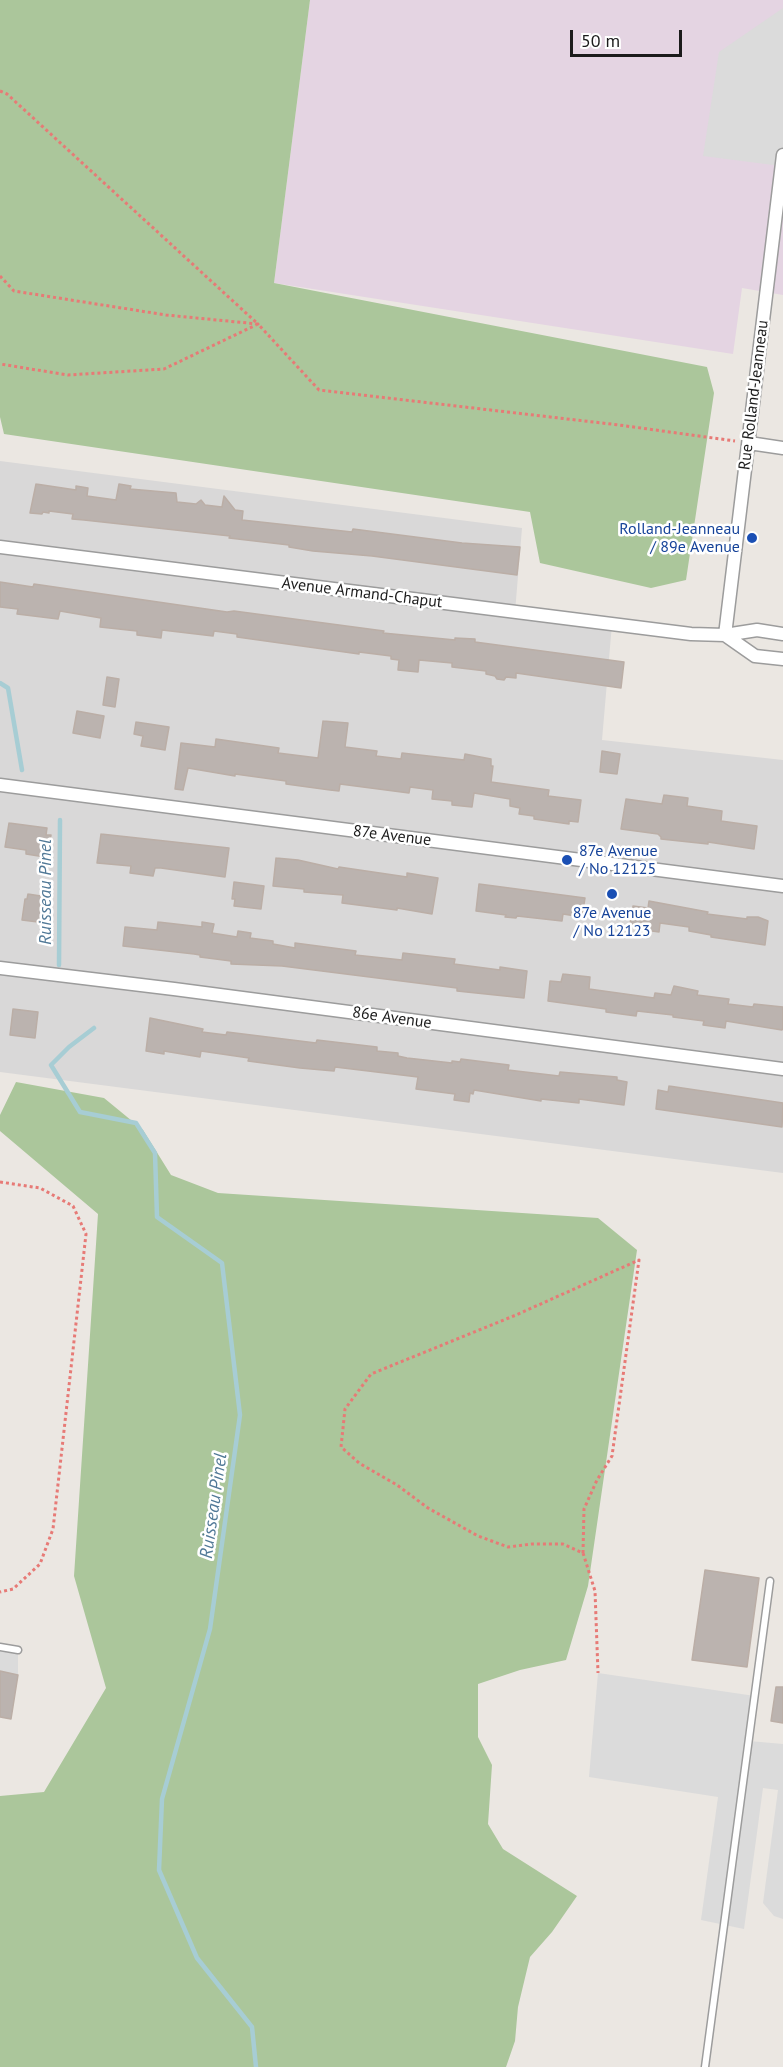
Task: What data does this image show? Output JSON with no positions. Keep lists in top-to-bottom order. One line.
{"streets":{"street":["Rue Rolland-Jeanneau","Avenue Armand-Chaput","87e Avenue","86e Avenue"]},"crossings":[["Rue Rolland-Jeanneau","Avenue Armand-Chaput"]],"water":["Ruisseau Pinel"],"places":["Rolland-Jeanneau / 89e Avenue","87e Avenue / No 12125","87e Avenue / No 12123"],"scale_bar":"50 m"}
